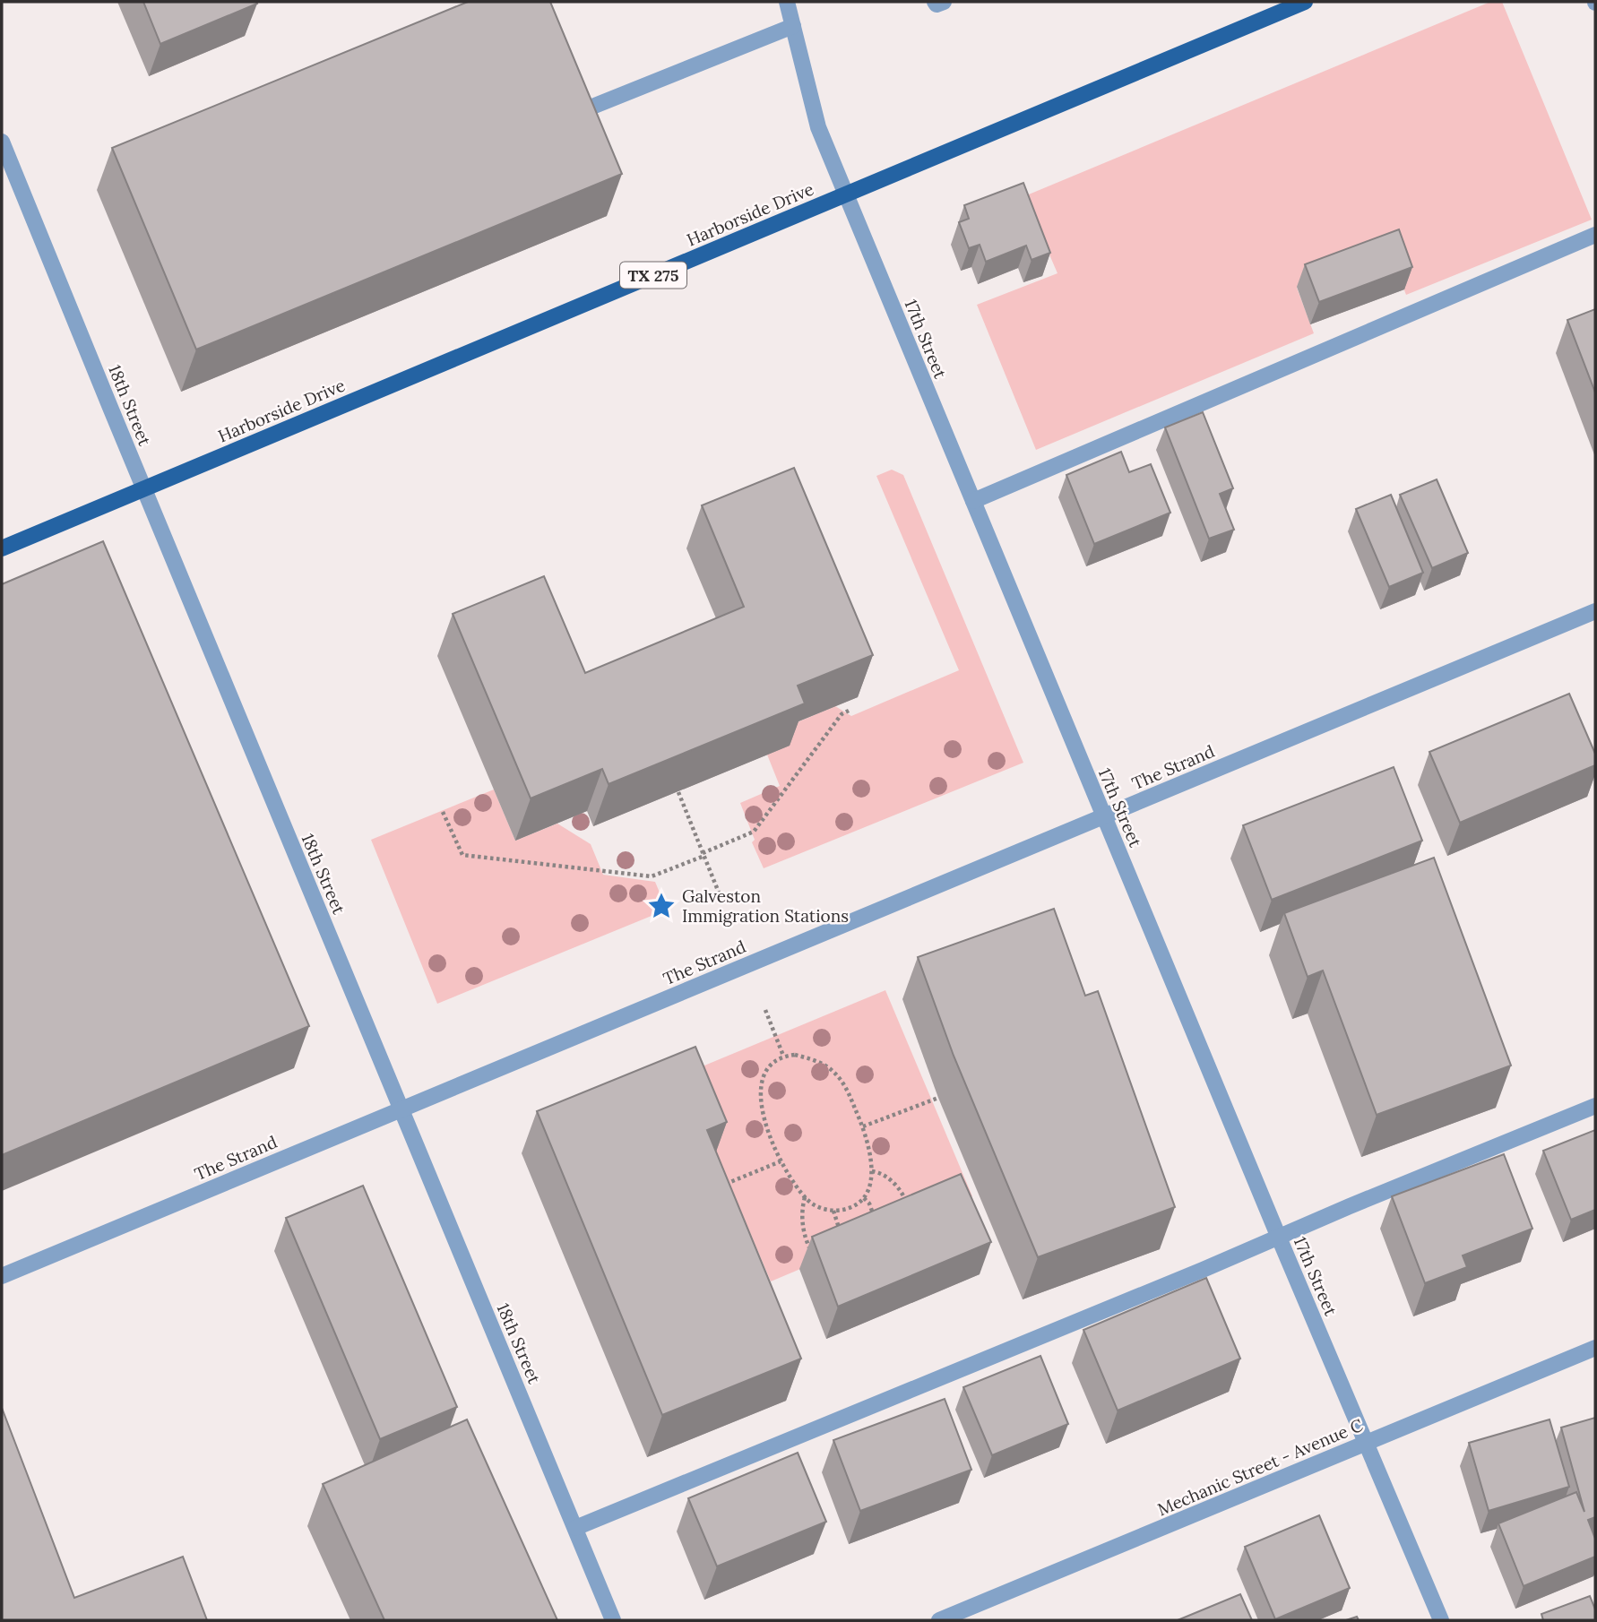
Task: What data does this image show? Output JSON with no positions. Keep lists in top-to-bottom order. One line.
{"streets":{"main road":["Harborside Drive","TX 275"],"street":["17th Street","18th Street","The Strand","Mechanic Street - Avenue C"]},"crossings":[["Harborside Drive","17th Street"],["Harborside Drive","18th Street"],["17th Street","The Strand"],["17th Street","Mechanic Street - Avenue C"],["18th Street","The Strand"]],"places":{"place":["Galveston Immigration Stations"]}}
